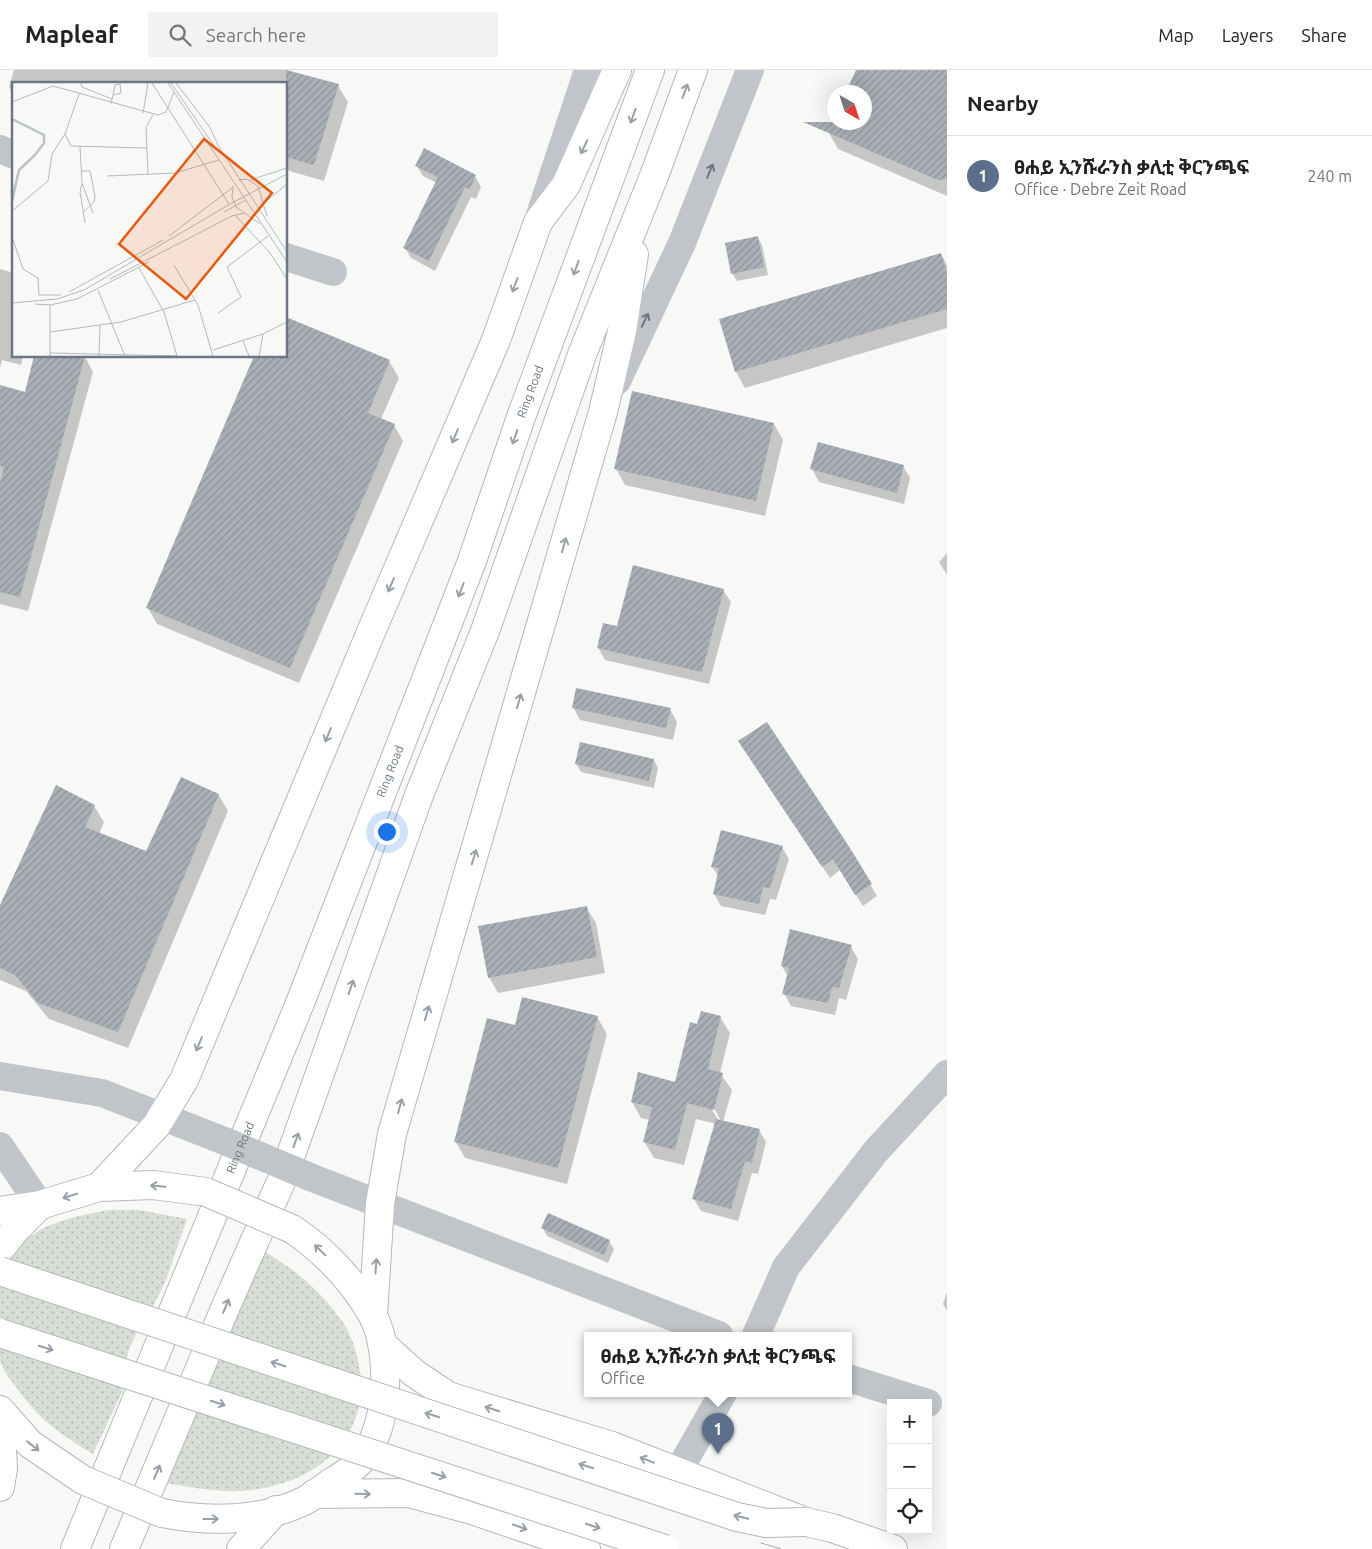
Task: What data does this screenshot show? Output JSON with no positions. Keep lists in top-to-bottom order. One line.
{"streets":{"main road":["Ring Road"]},"north":"bottom right","page":{"header":"Mapleaf","search":"Search here","nav":["Map","Layers","Share"],"heading":"Nearby","list":[{"mark":"1","name":"ፀሐይ ኢንሹራንስ ቃሊቲ ቅርንጫፍ","note":"Office · Debre Zeit Road","value":"240 m"}],"popup":["ፀሐይ ኢንሹራንስ ቃሊቲ ቅርንጫፍ","Office"],"map_buttons":["+","−"],"pins":"1"}}
